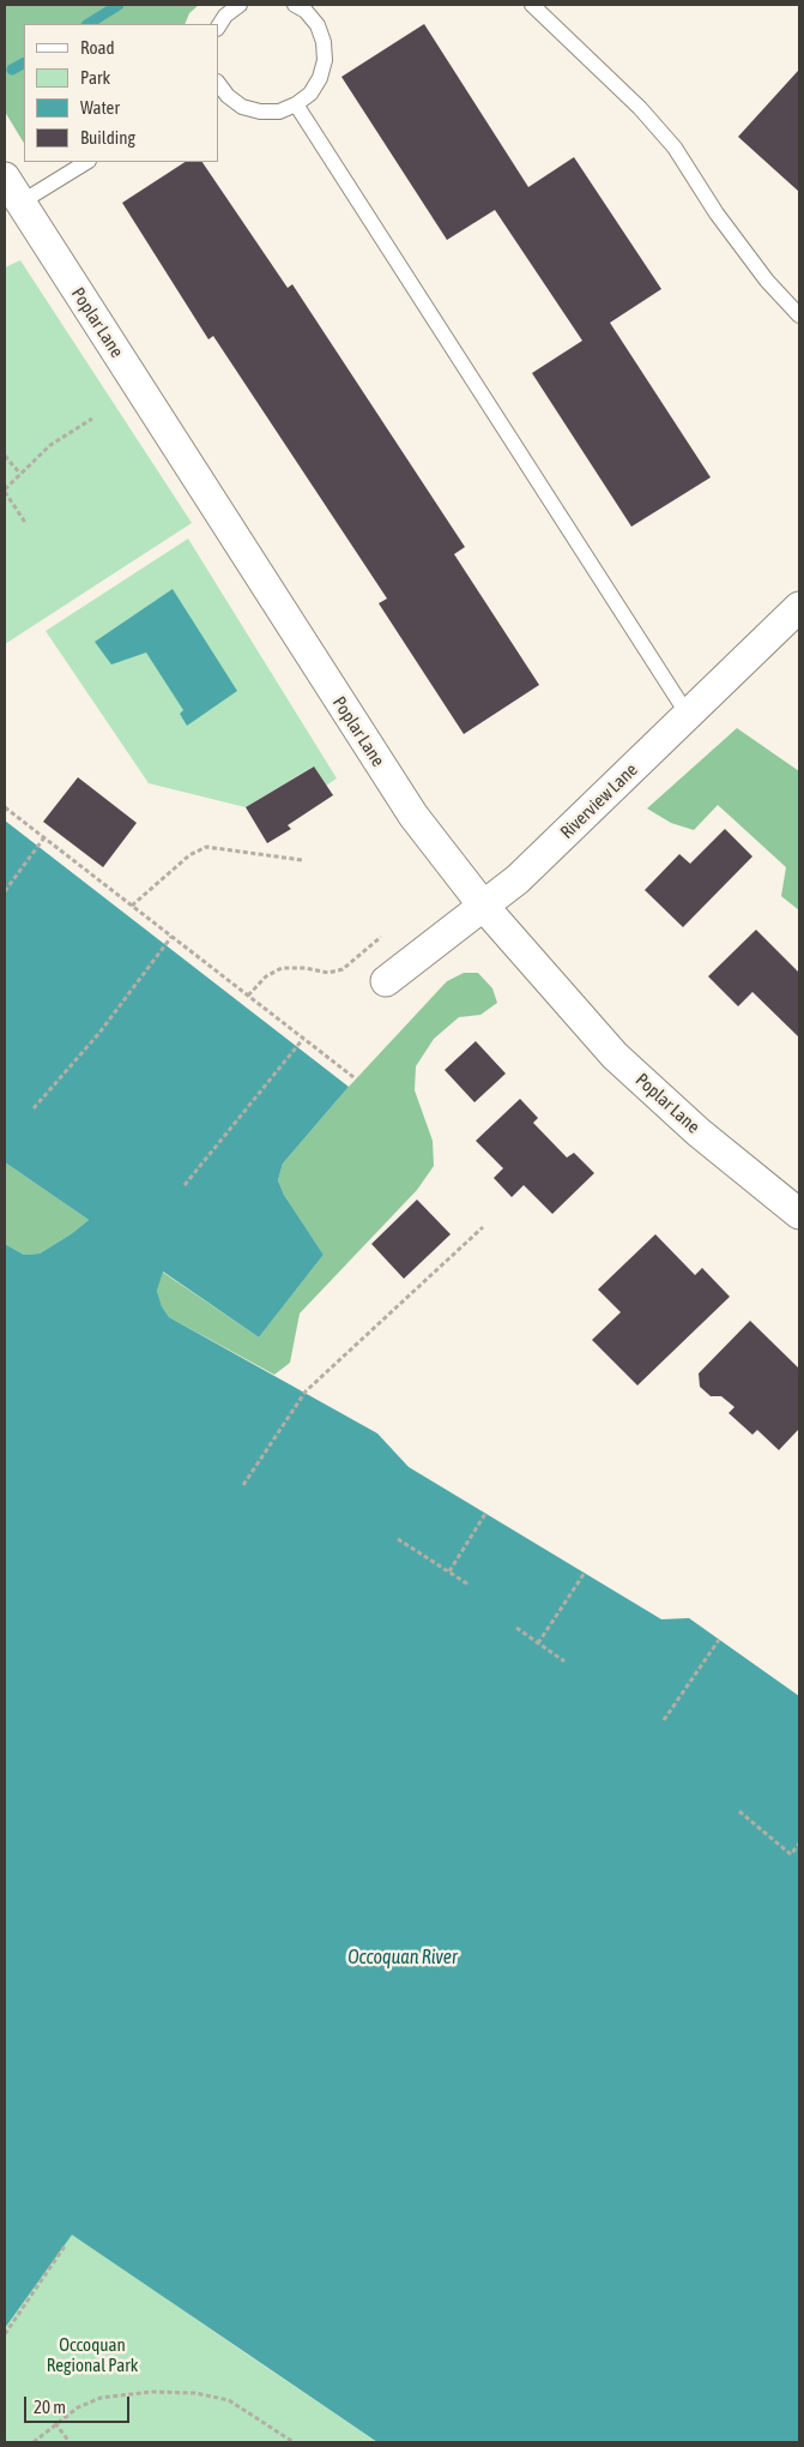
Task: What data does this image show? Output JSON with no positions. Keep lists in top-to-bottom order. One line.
{"streets":{"street":["Poplar Lane","Riverview Lane"]},"crossings":[["Poplar Lane","Riverview Lane"]],"water":["Occoquan River"],"parks":["Occoquan Regional Park"],"legend":["Road","Park","Water","Building"],"scale_bar":"20 m"}
